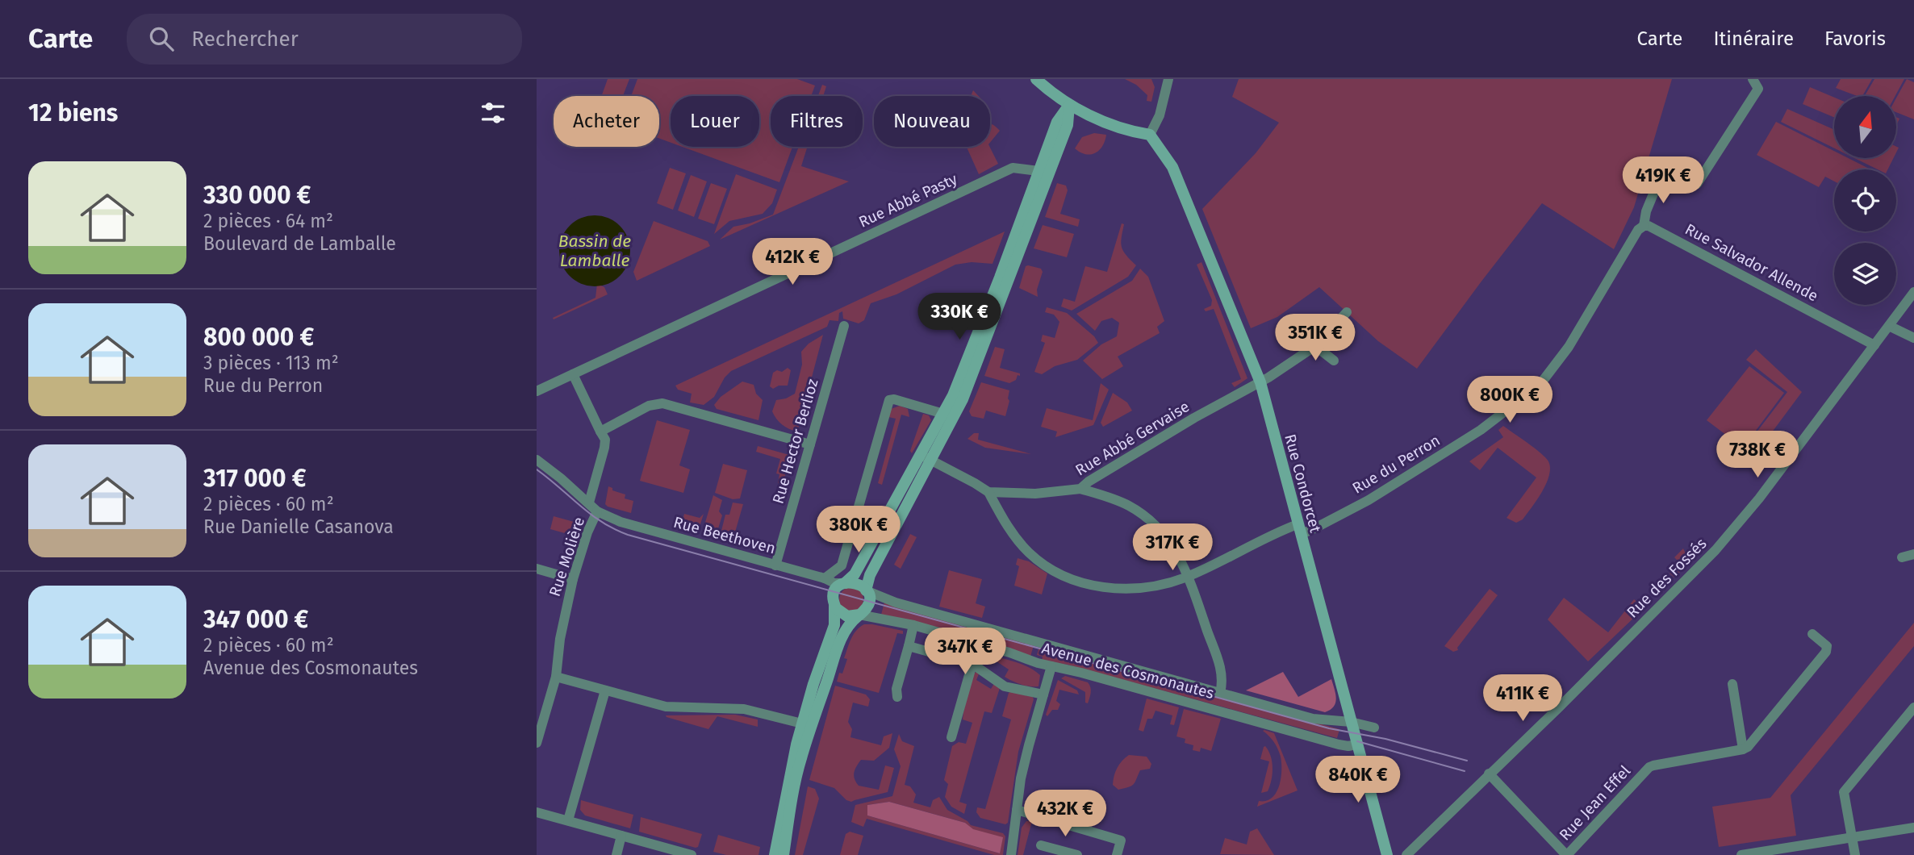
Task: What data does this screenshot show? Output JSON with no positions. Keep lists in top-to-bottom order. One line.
{"streets":{"street":["Rue Abbé Pasty","Rue Salvador Allende","Rue Abbé Gervaise","Rue Hector Berlioz","Rue du Perron","Rue Condorcet","Rue Beethoven","Rue Molière","Rue des Fossés","Avenue des Cosmonautes","Rue Jean Effel"]},"crossings":[["Rue Salvador Allende","Rue du Perron"],["Rue Salvador Allende","Rue des Fossés"],["Rue Abbé Gervaise","Rue du Perron"],["Rue Abbé Gervaise","Rue Condorcet"],["Rue Hector Berlioz","Rue Beethoven"],["Rue du Perron","Rue Condorcet"],["Rue Condorcet","Avenue des Cosmonautes"],["Rue Beethoven","Rue Molière"],["Rue Beethoven","Avenue des Cosmonautes"]],"water":["Bassin de Lamballe"],"north":"top","page":{"header":"Carte","search":"Rechercher","nav":["Carte","Itinéraire","Favoris"],"heading":"12 biens","chip":["Acheter","Louer","Filtres","Nouveau"],"list":[{"name":"330 000 €","note":"2 pièces · 64 m² · Boulevard de Lamballe"},{"name":"800 000 €","note":"3 pièces · 113 m² · Rue du Perron"},{"name":"317 000 €","note":"2 pièces · 60 m² · Rue Danielle Casanova"},{"name":"347 000 €","note":"2 pièces · 60 m² · Avenue des Cosmonautes"}],"price":["419K €","412K €","330K €","351K €","800K €","738K €","380K €","317K €","347K €","411K €","840K €","432K €"]}}
